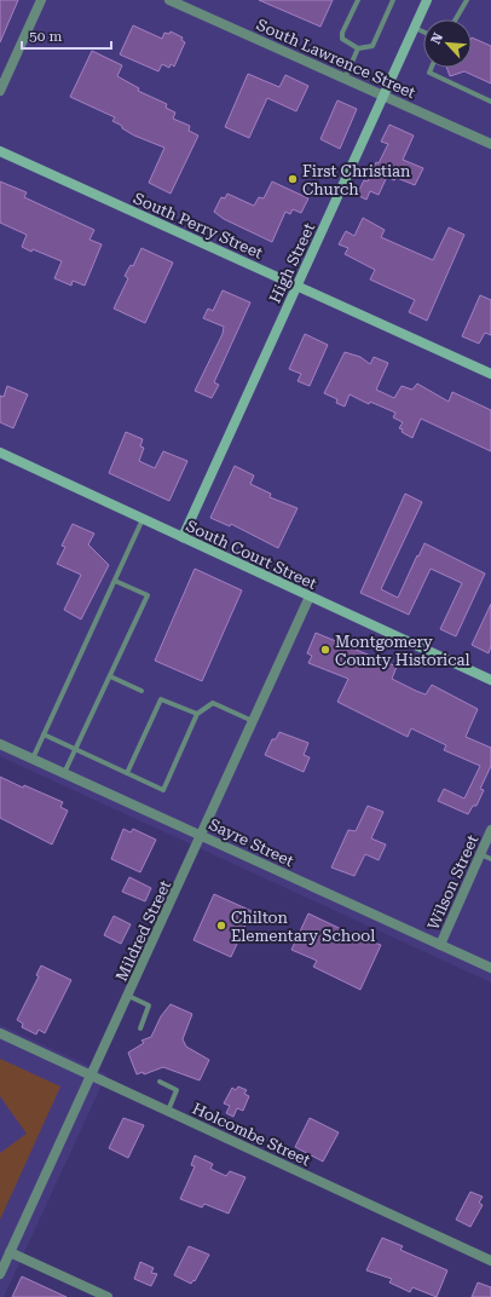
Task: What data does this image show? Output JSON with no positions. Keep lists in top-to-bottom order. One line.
{"streets":{"main road":["South Perry Street","High Street","South Court Street"],"street":["South Lawrence Street","Sayre Street","Wilson Street","Mildred Street","Holcombe Street"]},"crossings":[["South Lawrence Street","High Street"],["South Perry Street","High Street"],["High Street","South Court Street"],["South Court Street","Mildred Street"],["Sayre Street","Wilson Street"],["Sayre Street","Mildred Street"],["Mildred Street","Holcombe Street"]],"places":["First Christian Church","Montgomery County Historical","Chilton Elementary School"],"scale_bar":"50 m","north":"top left"}
